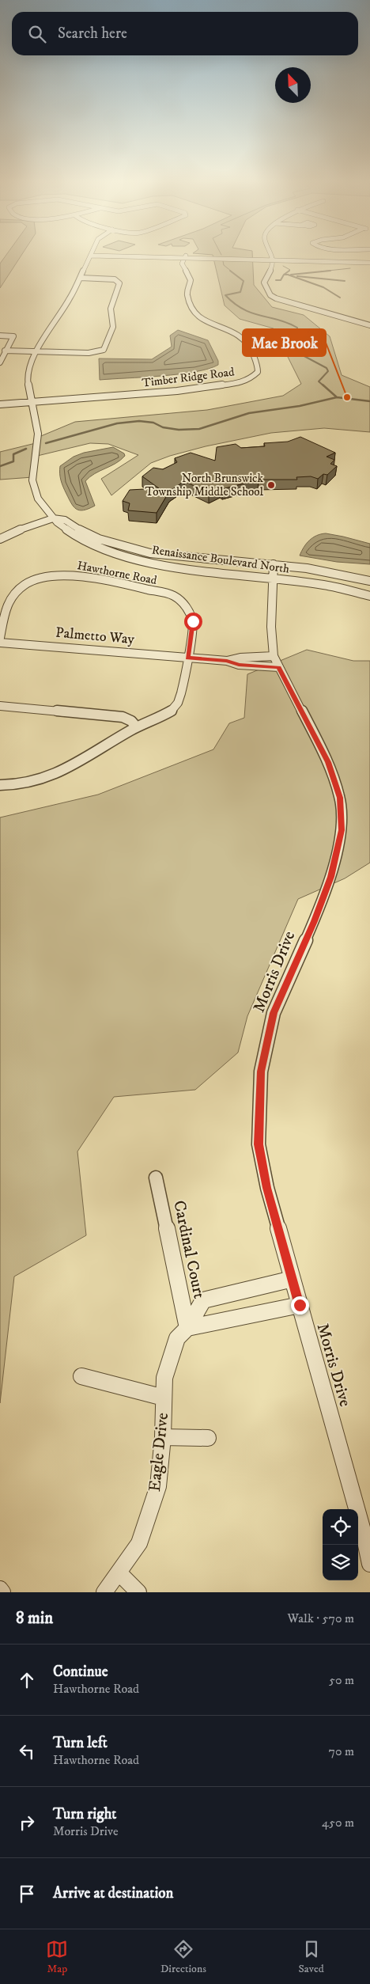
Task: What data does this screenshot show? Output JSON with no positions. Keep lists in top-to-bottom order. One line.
{"streets":{"street":["Timber Ridge Road","Renaissance Boulevard North","Hawthorne Road","Palmetto Way","Morris Drive","Cardinal Court","Eagle Drive"]},"crossings":[["Timber Ridge Road","Renaissance Boulevard North"],["Renaissance Boulevard North","Morris Drive"],["Hawthorne Road","Palmetto Way"],["Morris Drive","Eagle Drive"],["Cardinal Court","Eagle Drive"]],"places":["Mae Brook","North Brunswick Township Middle School"],"north":"top left","page":{"search":"Search here","heading":["8 min","Walk · 570 m"],"list":[["Continue","Hawthorne Road","50 m"],["Turn left","Hawthorne Road","70 m"],["Turn right","Morris Drive","450 m"],"Arrive at destination"],"nav":["Map","Directions","Saved"]}}
